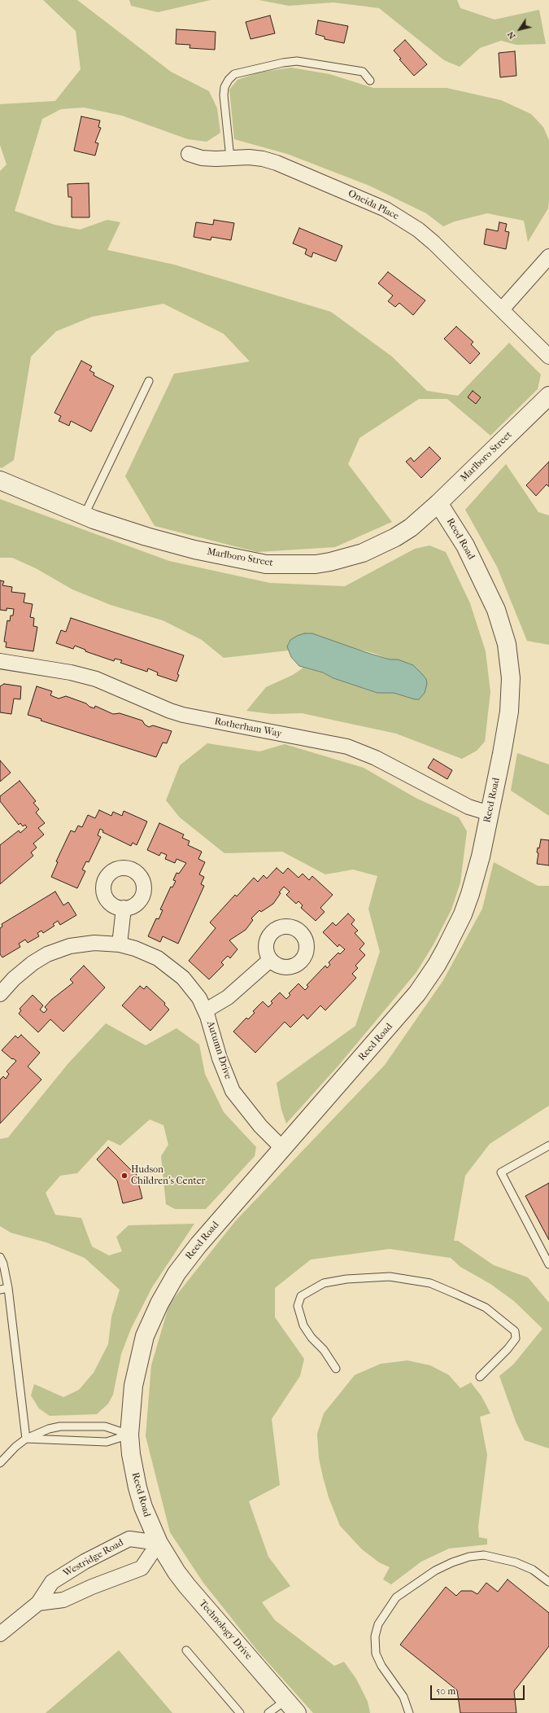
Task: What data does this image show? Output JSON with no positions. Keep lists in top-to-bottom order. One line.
{"streets":{"street":["Oneida Place","Marlboro Street","Reed Road","Rotherham Way","Autumn Drive","Westridge Road","Technology Drive"]},"crossings":[["Marlboro Street","Reed Road"],["Reed Road","Rotherham Way"],["Reed Road","Autumn Drive"],["Reed Road","Westridge Road"],["Reed Road","Technology Drive"],["Westridge Road","Technology Drive"]],"places":["Hudson Children's Center"],"scale_bar":"50 m","north":"bottom left"}
